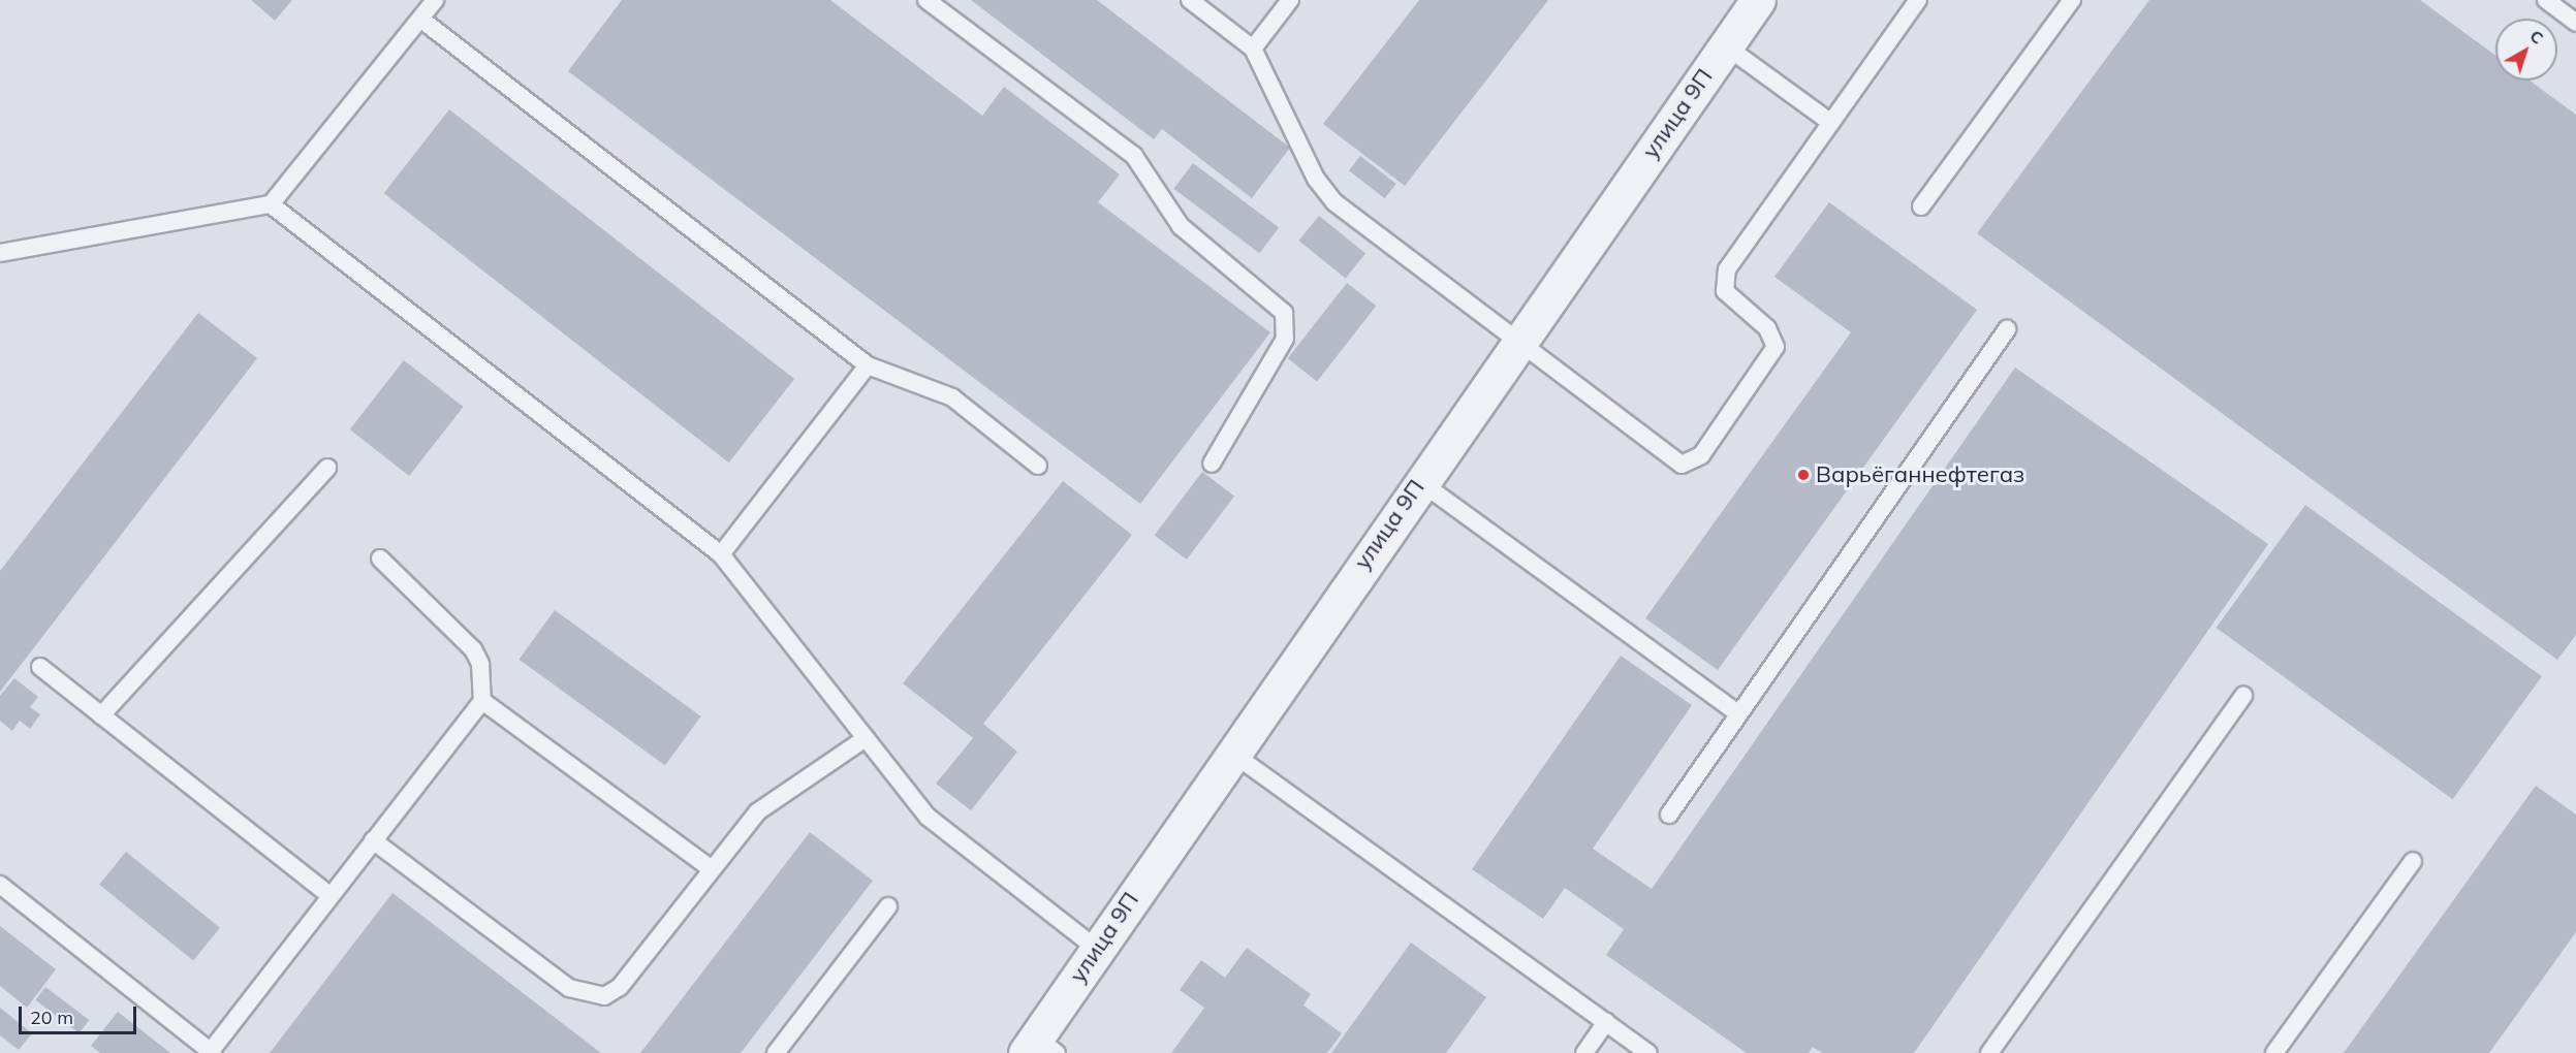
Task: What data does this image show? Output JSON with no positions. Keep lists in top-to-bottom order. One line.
{"streets":{"street":["улица 9П"]},"places":["Варьёганнефтегаз"],"scale_bar":"20 m","north":"top right"}
